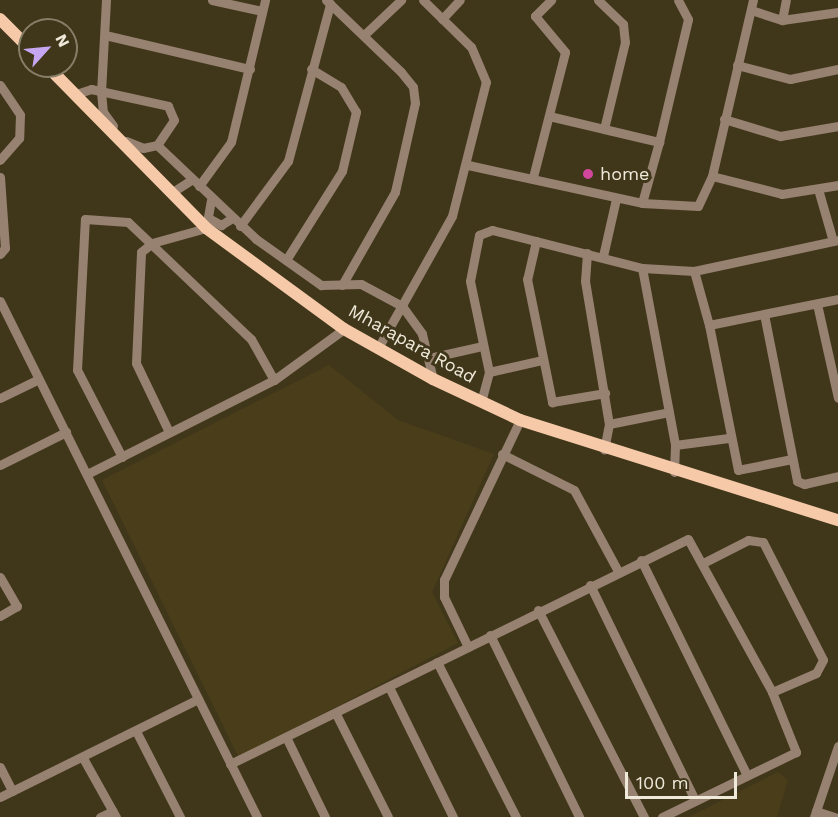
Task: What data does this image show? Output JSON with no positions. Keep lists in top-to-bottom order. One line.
{"streets":{"main road":["Mharapara Road"]},"places":["home"],"scale_bar":"100 m","north":"top right"}
